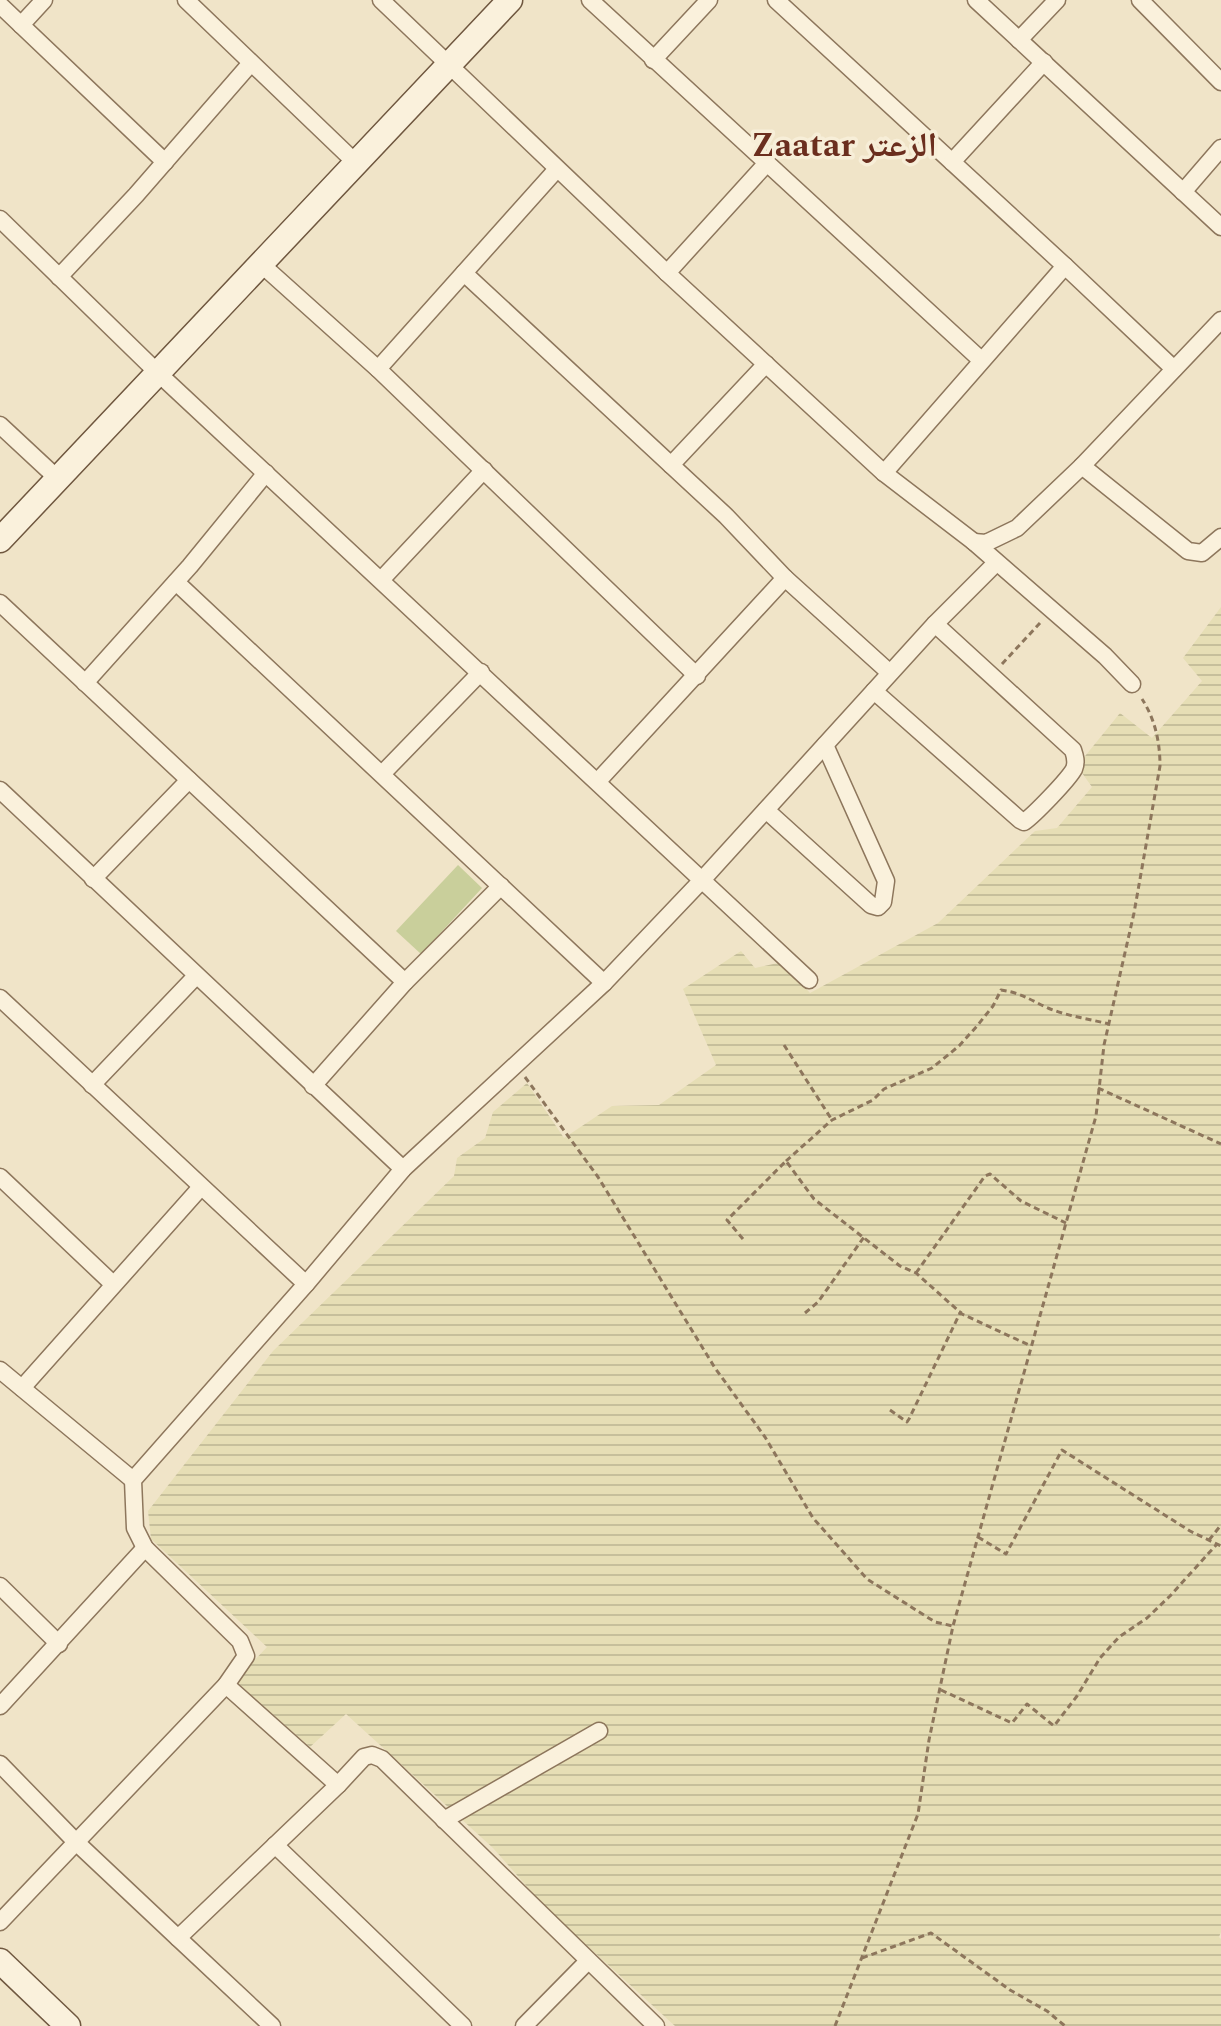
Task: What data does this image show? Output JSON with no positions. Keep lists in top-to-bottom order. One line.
{"districts":["Zaatar الزعتر"]}
